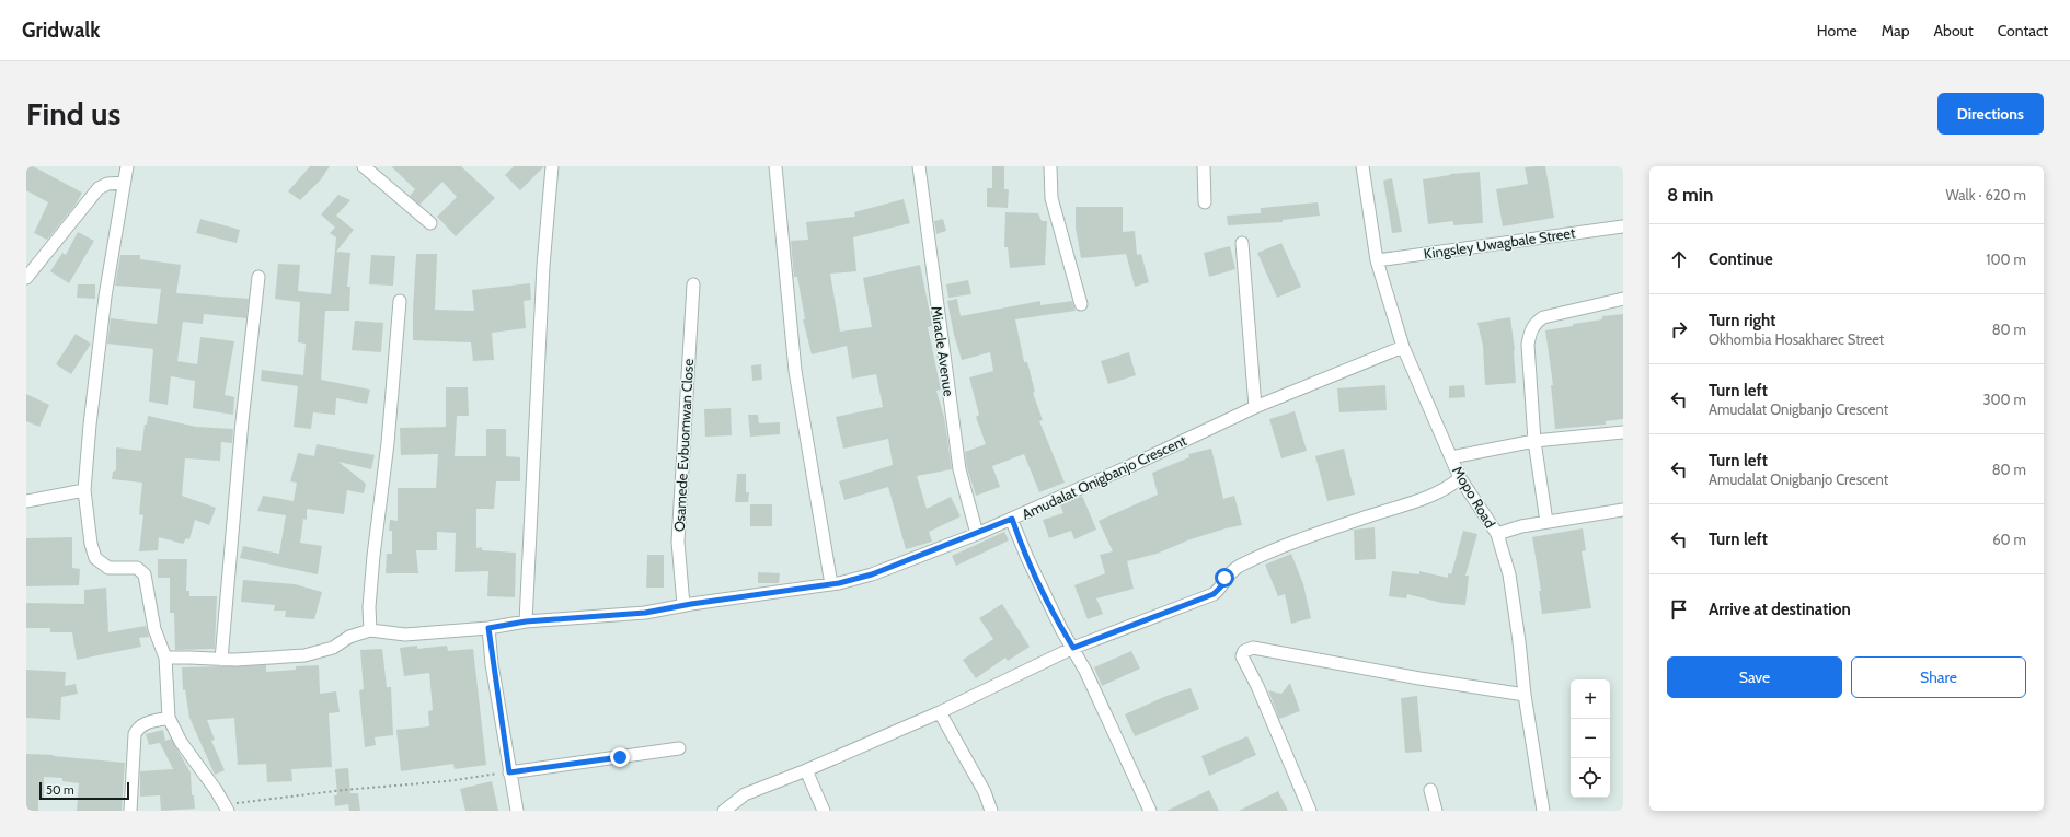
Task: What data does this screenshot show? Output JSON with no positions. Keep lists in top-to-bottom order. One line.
{"streets":{"street":["Kingsley Uwagbale Street","Miracle Avenue","Osamede Evbuomwan Close","Amudalat Onigbanjo Crescent","Mopo Road"]},"crossings":[["Kingsley Uwagbale Street","Mopo Road"],["Miracle Avenue","Amudalat Onigbanjo Crescent"],["Osamede Evbuomwan Close","Amudalat Onigbanjo Crescent"],["Amudalat Onigbanjo Crescent","Mopo Road"]],"scale_bar":"50 m","page":{"header":"Gridwalk","nav":["Home","Map","About","Contact"],"buttons":["Directions",["Save","Share"]],"title":"Find us","heading":["8 min","Walk · 620 m"],"list":[["Continue","100 m"],["Turn right","Okhombia Hosakharec Street","80 m"],["Turn left","Amudalat Onigbanjo Crescent","300 m"],["Turn left","Amudalat Onigbanjo Crescent","80 m"],["Turn left","60 m"],"Arrive at destination"],"map_buttons":["+","−"],"scale":"50 m"}}
